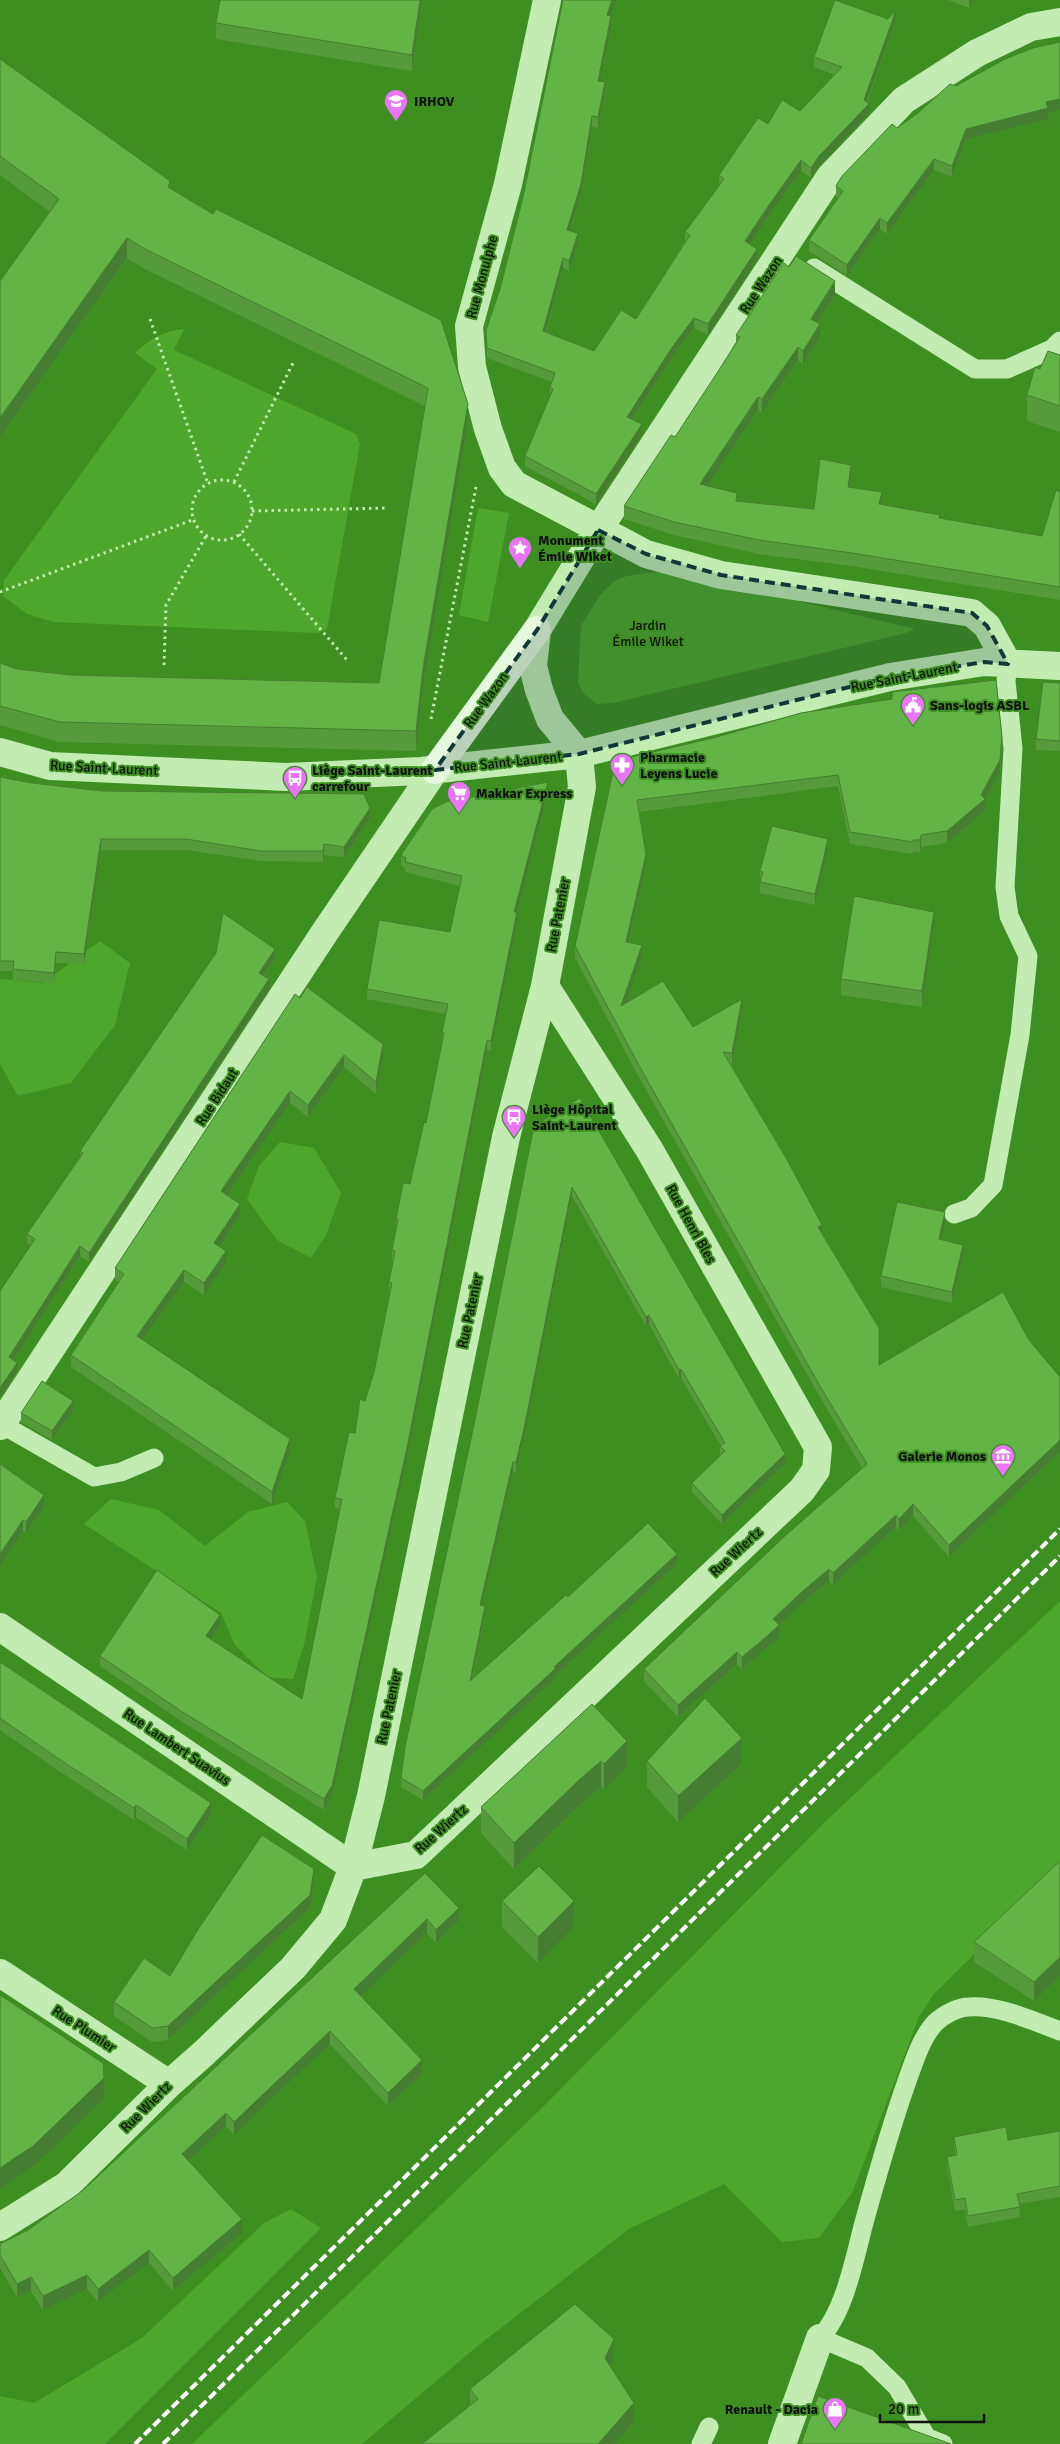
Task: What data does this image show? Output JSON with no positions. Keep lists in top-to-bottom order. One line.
{"streets":{"street":["Rue Monulphe","Rue Wazon","Rue Saint-Laurent","Rue Patenier","Rue Bidaut","Rue Henri Bles","Rue Wiertz","Rue Lambert Suavius","Rue Plumier"]},"crossings":[["Rue Monulphe","Rue Wazon"],["Rue Wazon","Rue Saint-Laurent"],["Rue Wazon","Rue Patenier"],["Rue Wazon","Rue Bidaut"],["Rue Saint-Laurent","Rue Patenier"],["Rue Saint-Laurent","Rue Bidaut"],["Rue Patenier","Rue Henri Bles"],["Rue Patenier","Rue Wiertz"],["Rue Patenier","Rue Lambert Suavius"],["Rue Henri Bles","Rue Wiertz"],["Rue Wiertz","Rue Lambert Suavius"],["Rue Wiertz","Rue Plumier"]],"parks":["Jardin Émile Wiket"],"places":{"school or university":["IRHOV"],"place":["Monument Émile Wiket"],"public building":["Sans-logis ASBL"],"pharmacy":["Pharmacie Leyens Lucie"],"bus stop":["Liège Saint-Laurent carrefour","Liège Hôpital Saint-Laurent"],"supermarket":["Makkar Express"],"museum":["Galerie Monos"],"shop":["Renault - Dacia"]},"scale_bar":"20 m"}
